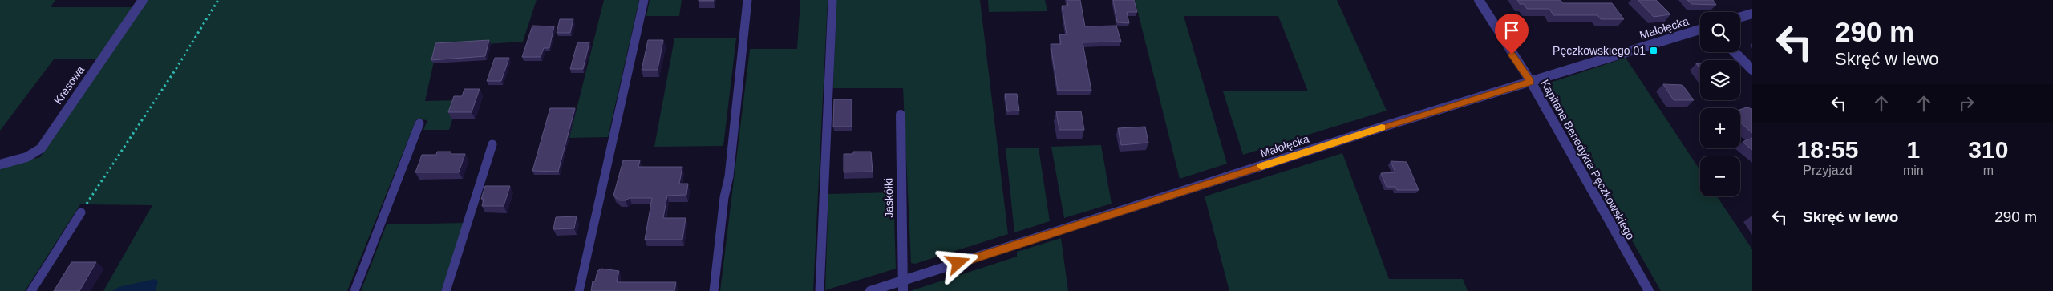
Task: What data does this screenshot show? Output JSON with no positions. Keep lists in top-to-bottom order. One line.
{"streets":{"street":["Małołęcka","Kresowa","Kapitana Benedykta Pęczkowskiego","Jaskółki"]},"crossings":[["Małołęcka","Kapitana Benedykta Pęczkowskiego"],["Małołęcka","Jaskółki"]],"places":{"transit":["Pęczkowskiego 01"]},"page":{"turn":["290 m","Skręć w lewo"],"map_buttons":["+","−"],"eta":["18:55","Przyjazd","1","min","310","m"],"list":[{"name":"Skręć w lewo","value":"290 m"}]}}
